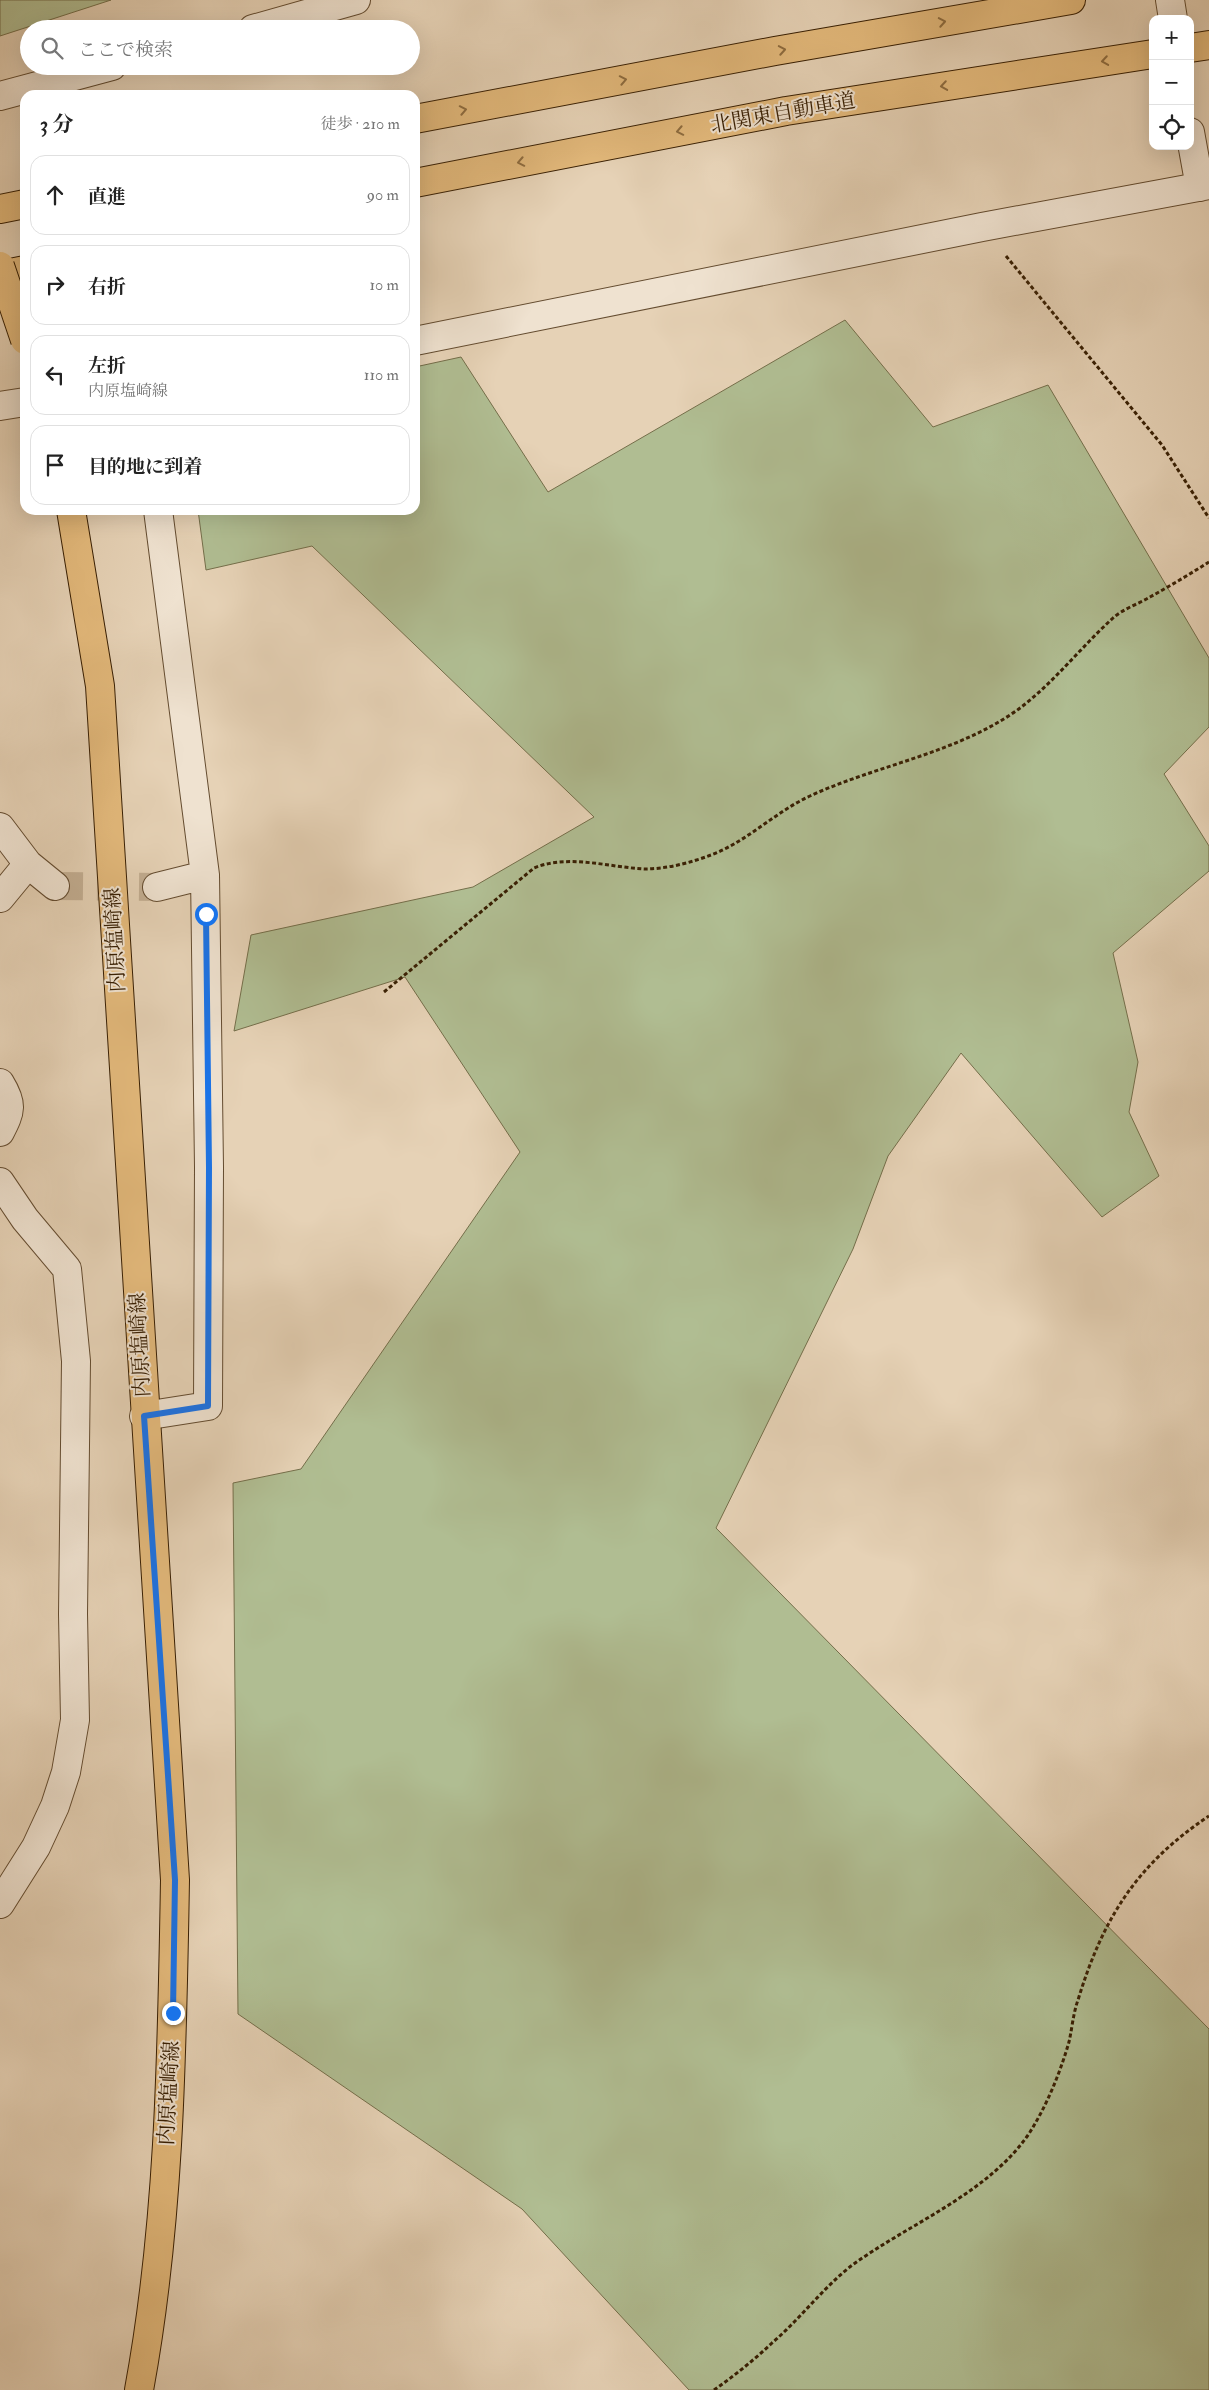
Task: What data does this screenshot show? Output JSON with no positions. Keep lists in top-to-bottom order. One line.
{"streets":{"main road":["北関東自動車道","内原塩崎線"]},"page":{"map_buttons":["+","−"],"search":"ここで検索","heading":["3 分","徒歩 · 210 m"],"list":[["直進","90 m"],["右折","10 m"],["左折","内原塩崎線","110 m"],"目的地に到着"]}}
